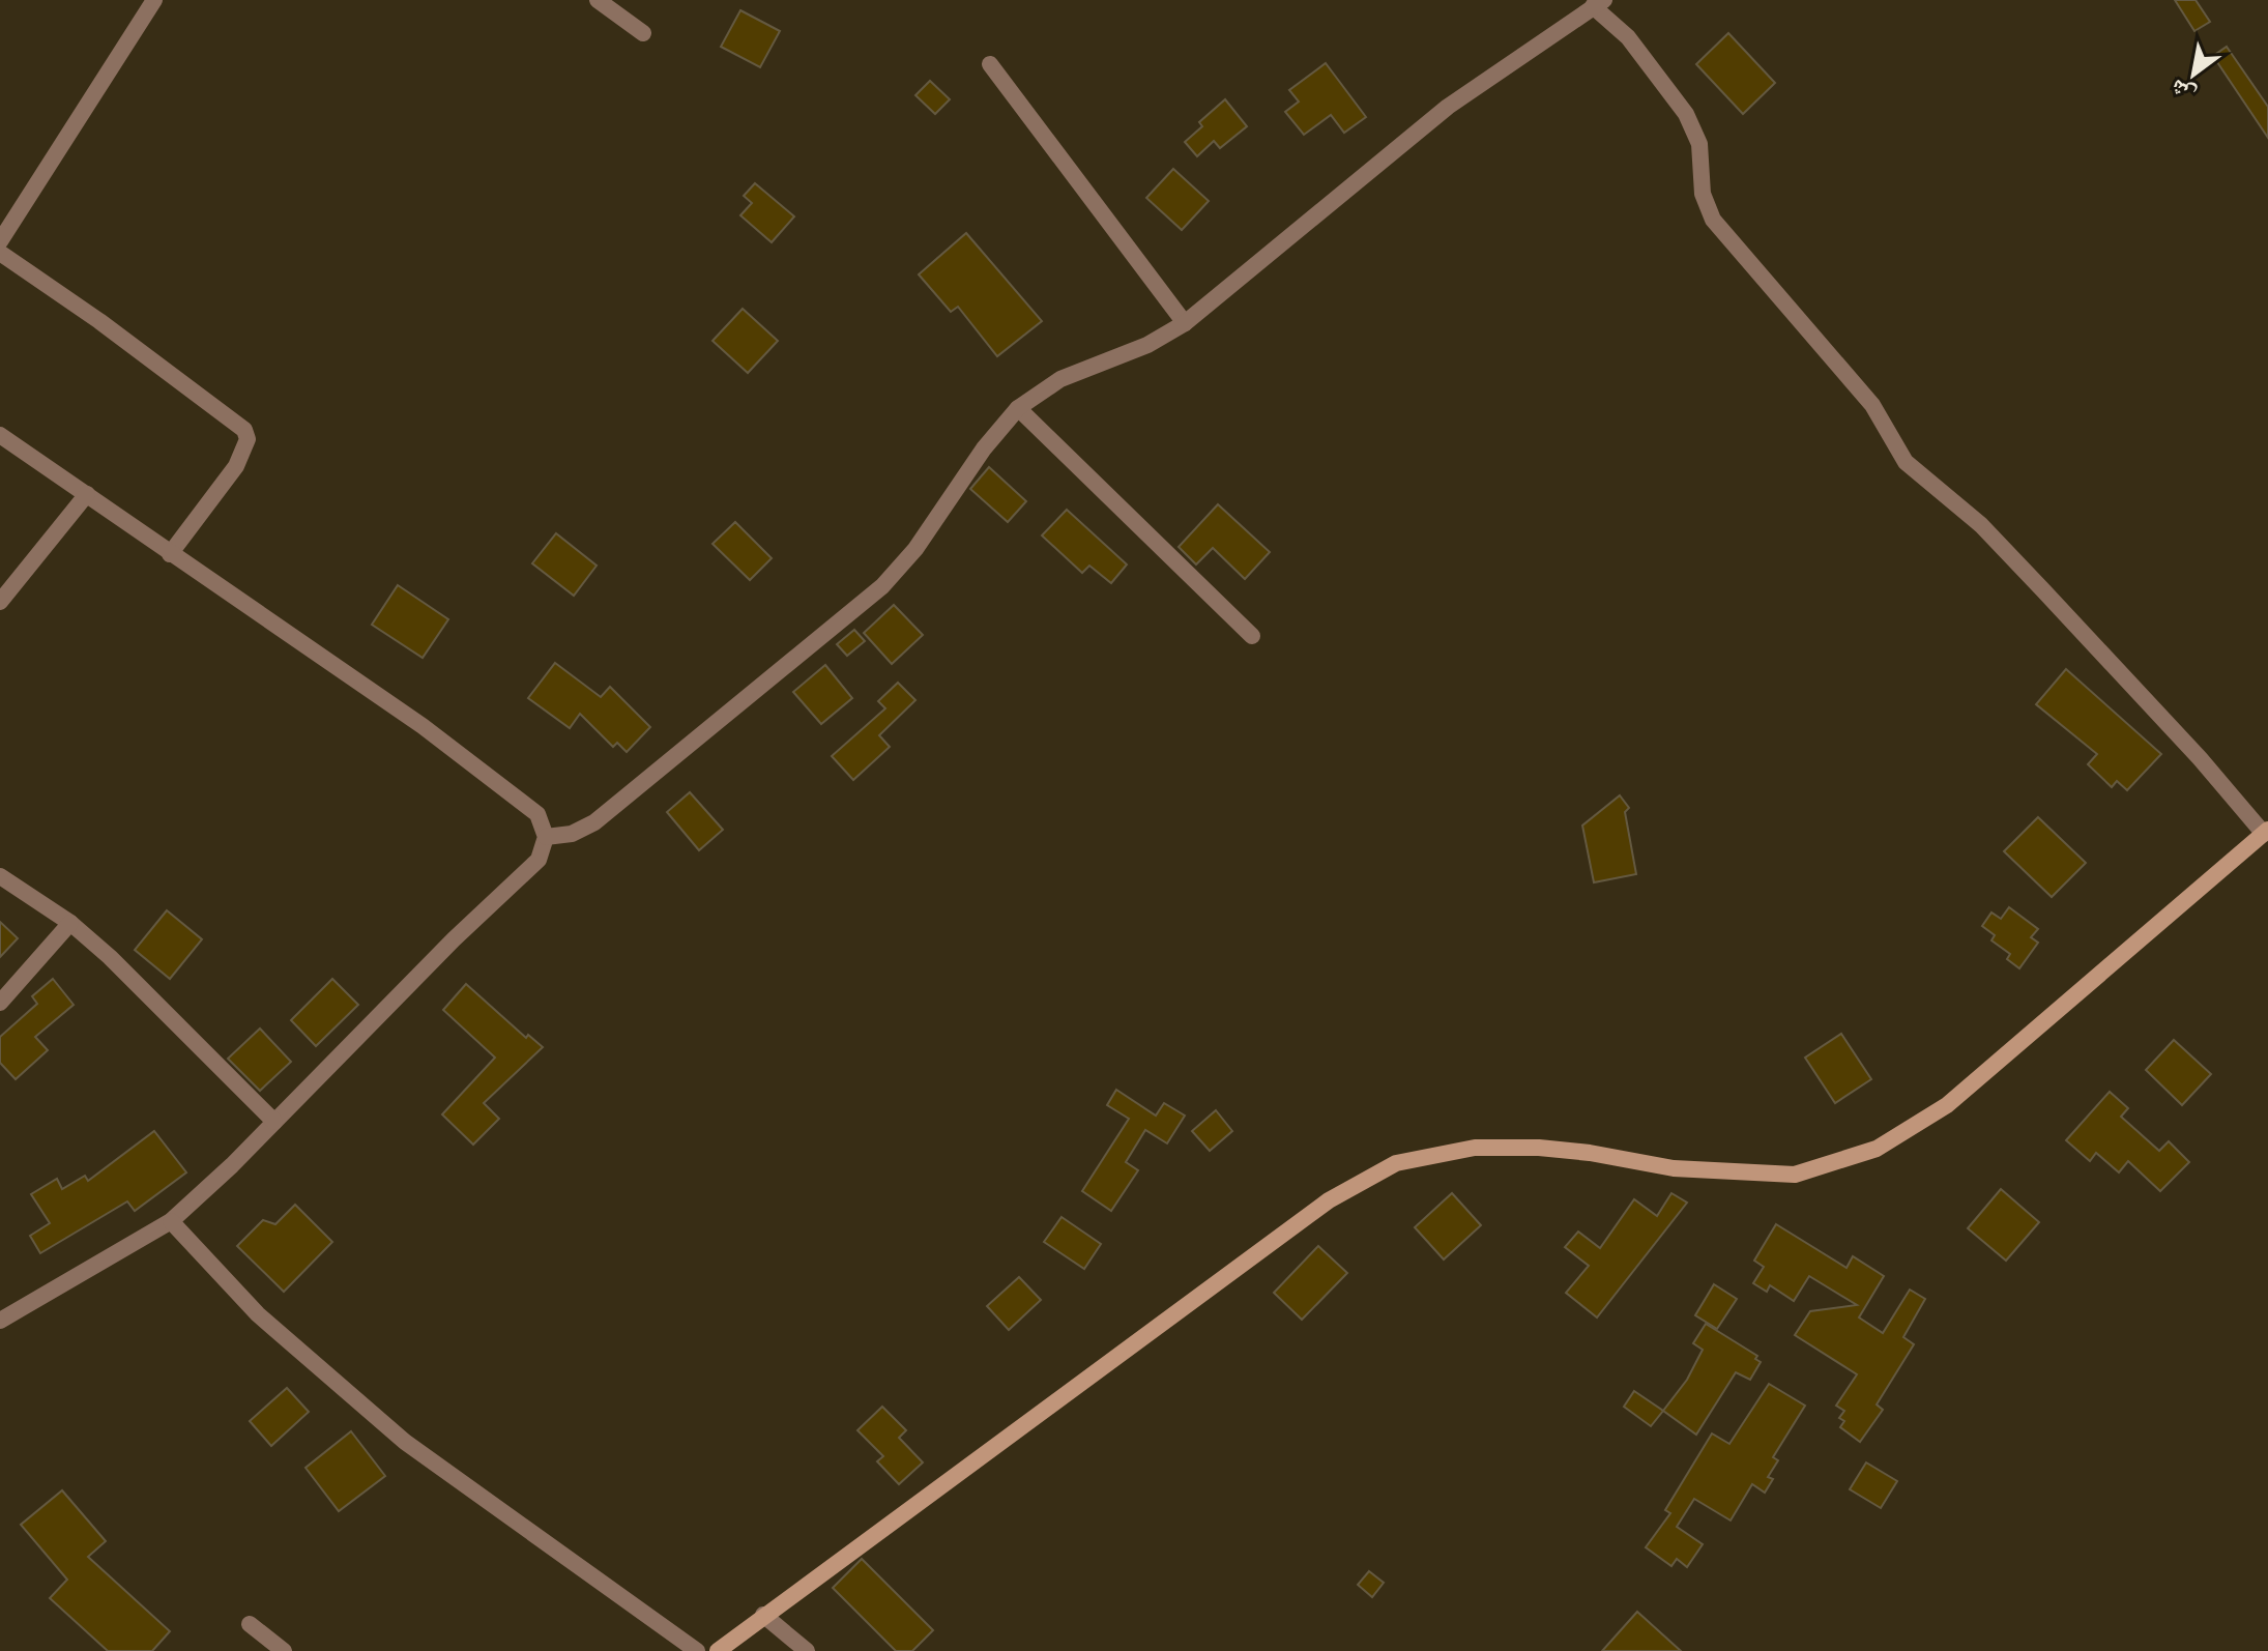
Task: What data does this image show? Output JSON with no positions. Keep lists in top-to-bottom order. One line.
{"north":"bottom left"}
